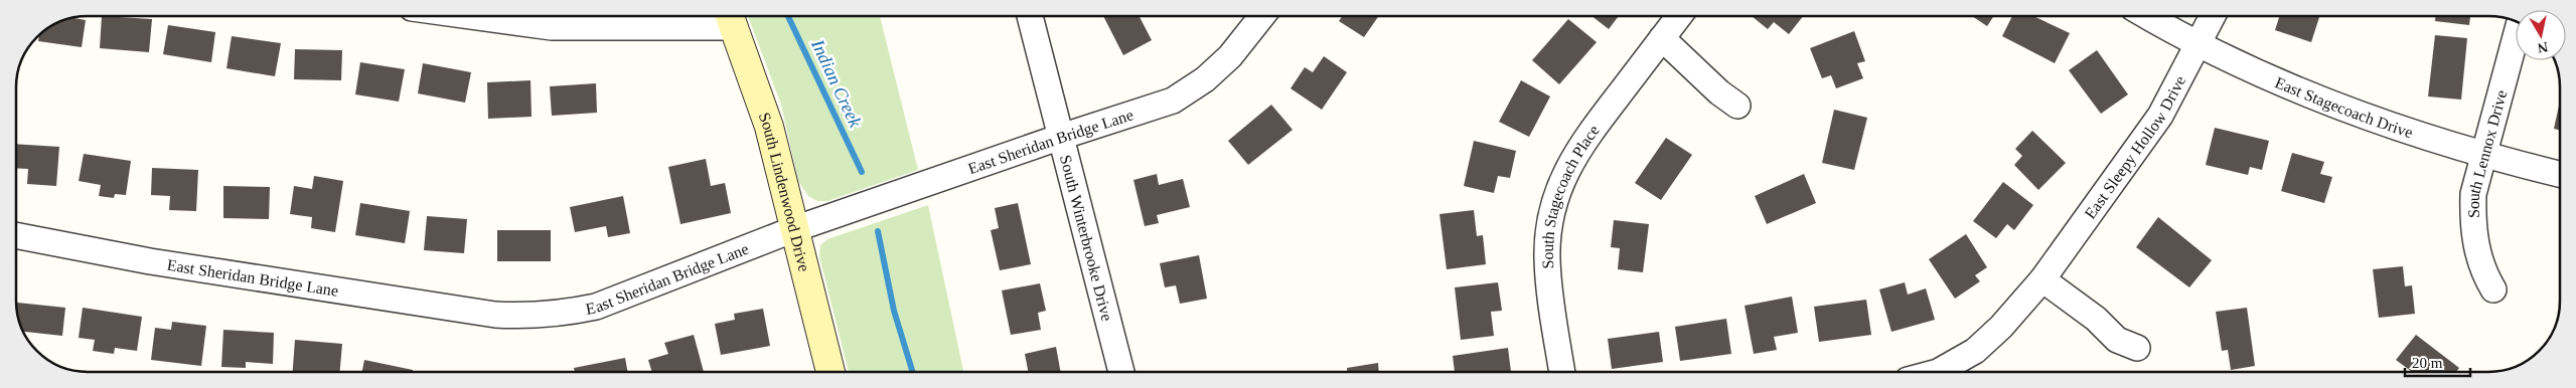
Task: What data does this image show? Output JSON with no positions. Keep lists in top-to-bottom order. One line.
{"streets":{"street":["East Stagecoach Drive","East Sheridan Bridge Lane","East Sleepy Hollow Drive","South Lennox Drive","South Lindenwood Drive","South Stagecoach Place","South Winterbrooke Drive"]},"crossings":[["East Stagecoach Drive","East Sleepy Hollow Drive"],["East Stagecoach Drive","South Lennox Drive"],["East Sheridan Bridge Lane","South Lindenwood Drive"],["East Sheridan Bridge Lane","South Winterbrooke Drive"]],"water":["Indian Creek"],"scale_bar":"20 m","north":"bottom"}
